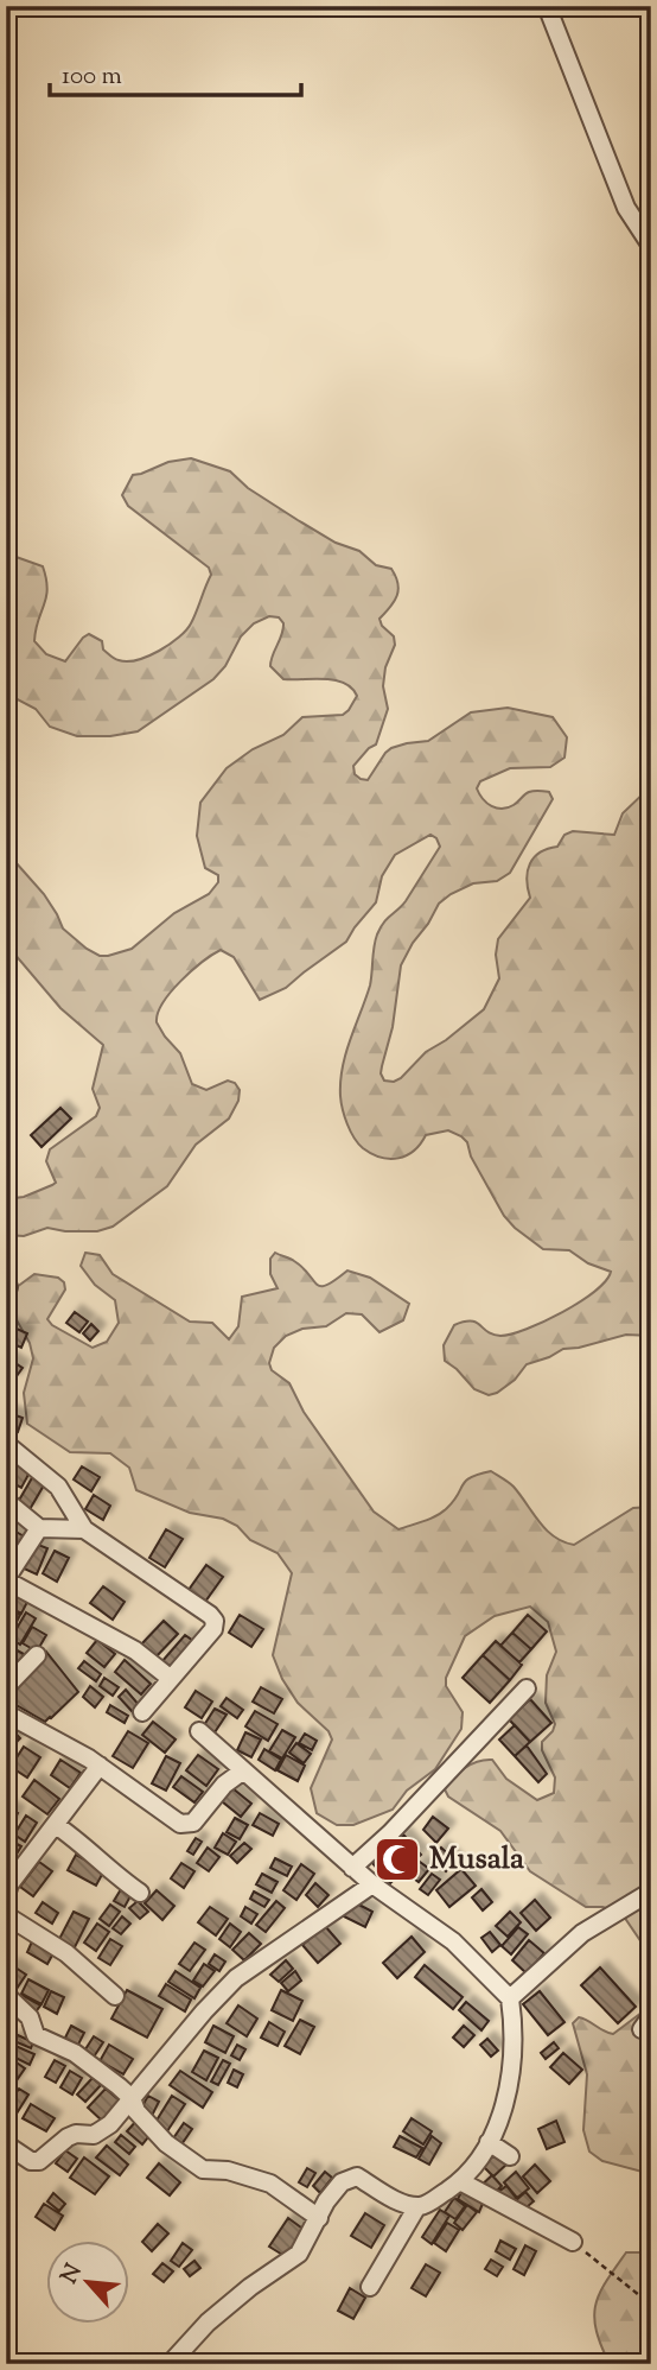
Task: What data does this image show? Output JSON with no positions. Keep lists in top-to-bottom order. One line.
{"places":{"mosque":["Musala"]},"scale_bar":"100 m","north":"top left"}
